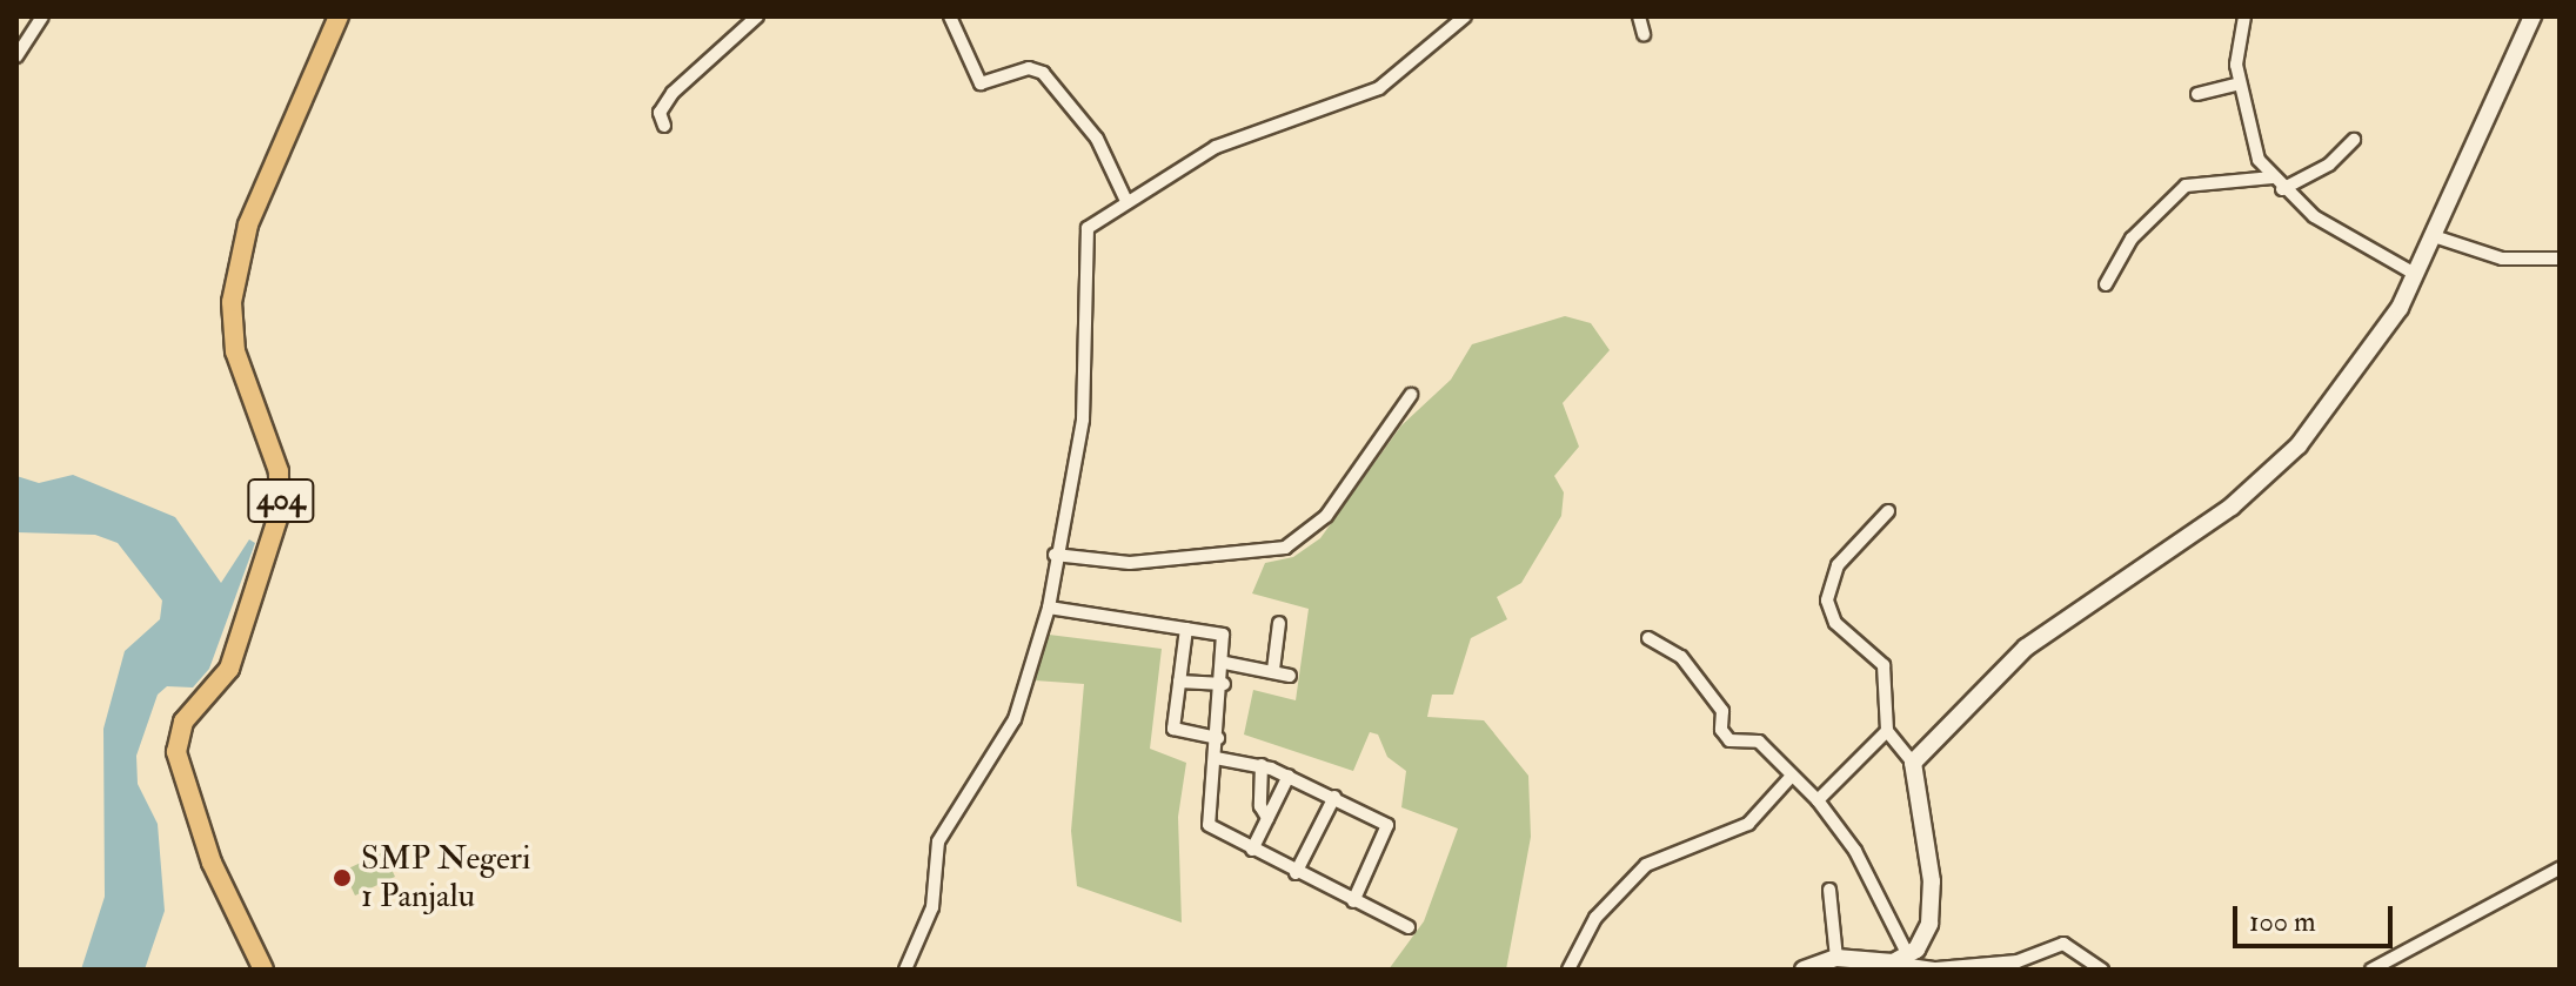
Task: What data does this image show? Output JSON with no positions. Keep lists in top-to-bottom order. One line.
{"streets":{"main road":["404"]},"places":["SMP Negeri 1 Panjalu"],"scale_bar":"100 m"}
